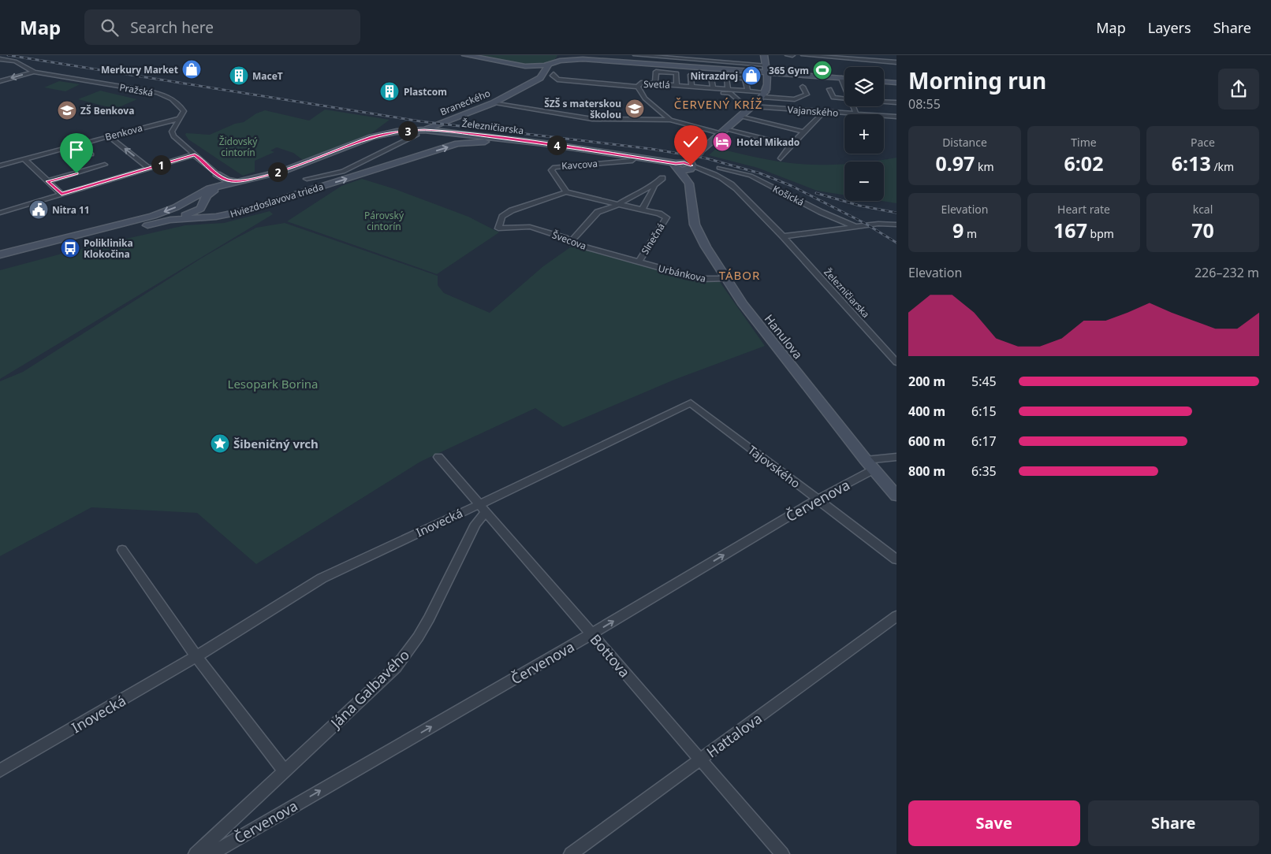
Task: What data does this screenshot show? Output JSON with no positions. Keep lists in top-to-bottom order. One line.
{"streets":{"street":["Svetlá","Pražská","Braneckého","Vajanského","Železničiarska","Benkova","Kavcova","Košická","Hviezdoslavova trieda","Slnečná","Švecova","Urbánkova","Hanulova","Tajovského","Červenova","Inovecká","Bottova","Jána Galbavého","Hattalova"]},"crossings":[["Pražská","Benkova"],["Železničiarska","Kavcova"],["Železničiarska","Hviezdoslavova trieda"],["Železničiarska","Hanulova"],["Kavcova","Slnečná"],["Kavcova","Švecova"],["Slnečná","Švecova"],["Slnečná","Urbánkova"],["Švecova","Urbánkova"],["Urbánkova","Hanulova"],["Hanulova","Červenova"],["Tajovského","Červenova"],["Tajovského","Inovecká"],["Červenova","Bottova"],["Inovecká","Bottova"],["Inovecká","Jána Galbavého"],["Bottova","Jána Galbavého"],["Bottova","Hattalova"]],"one_way":["Červenova"],"districts":["ČERVENÝ KRÍŽ","TÁBOR"],"parks":["Židovský cintorín","Párovský cintorín","Lesopark Borina"],"places":{"shop":["Merkury Market","Nitrazdroj"],"sports":["365 Gym"],"building":["MaceT","Plastcom"],"school or university":["ŠZŠ s materskou školou","ZŠ Benkova"],"hotel":["Hotel Mikado"],"public building":["Nitra 11"],"bus stop":["Poliklinika Klokočina"],"place":["Šibeničný vrch"]},"page":{"header":"Map","search":"Search here","nav":["Map","Layers","Share"],"heading":["Morning run","08:55"],"map_buttons":["+","−"],"pins":["3","4","1","2"],"stats":[["Distance","0.97 km"],["Time","6:02"],["Pace","6:13 /km"],["Elevation","9 m"],["Heart rate","167 bpm"],["kcal","70"]],"chart":["Elevation","226–232 m"],"list":[{"name":"200 m","note":"5:45"},{"name":"400 m","note":"6:15"},{"name":"600 m","note":"6:17"},{"name":"800 m","note":"6:35"}],"buttons":["Save","Share"]}}
